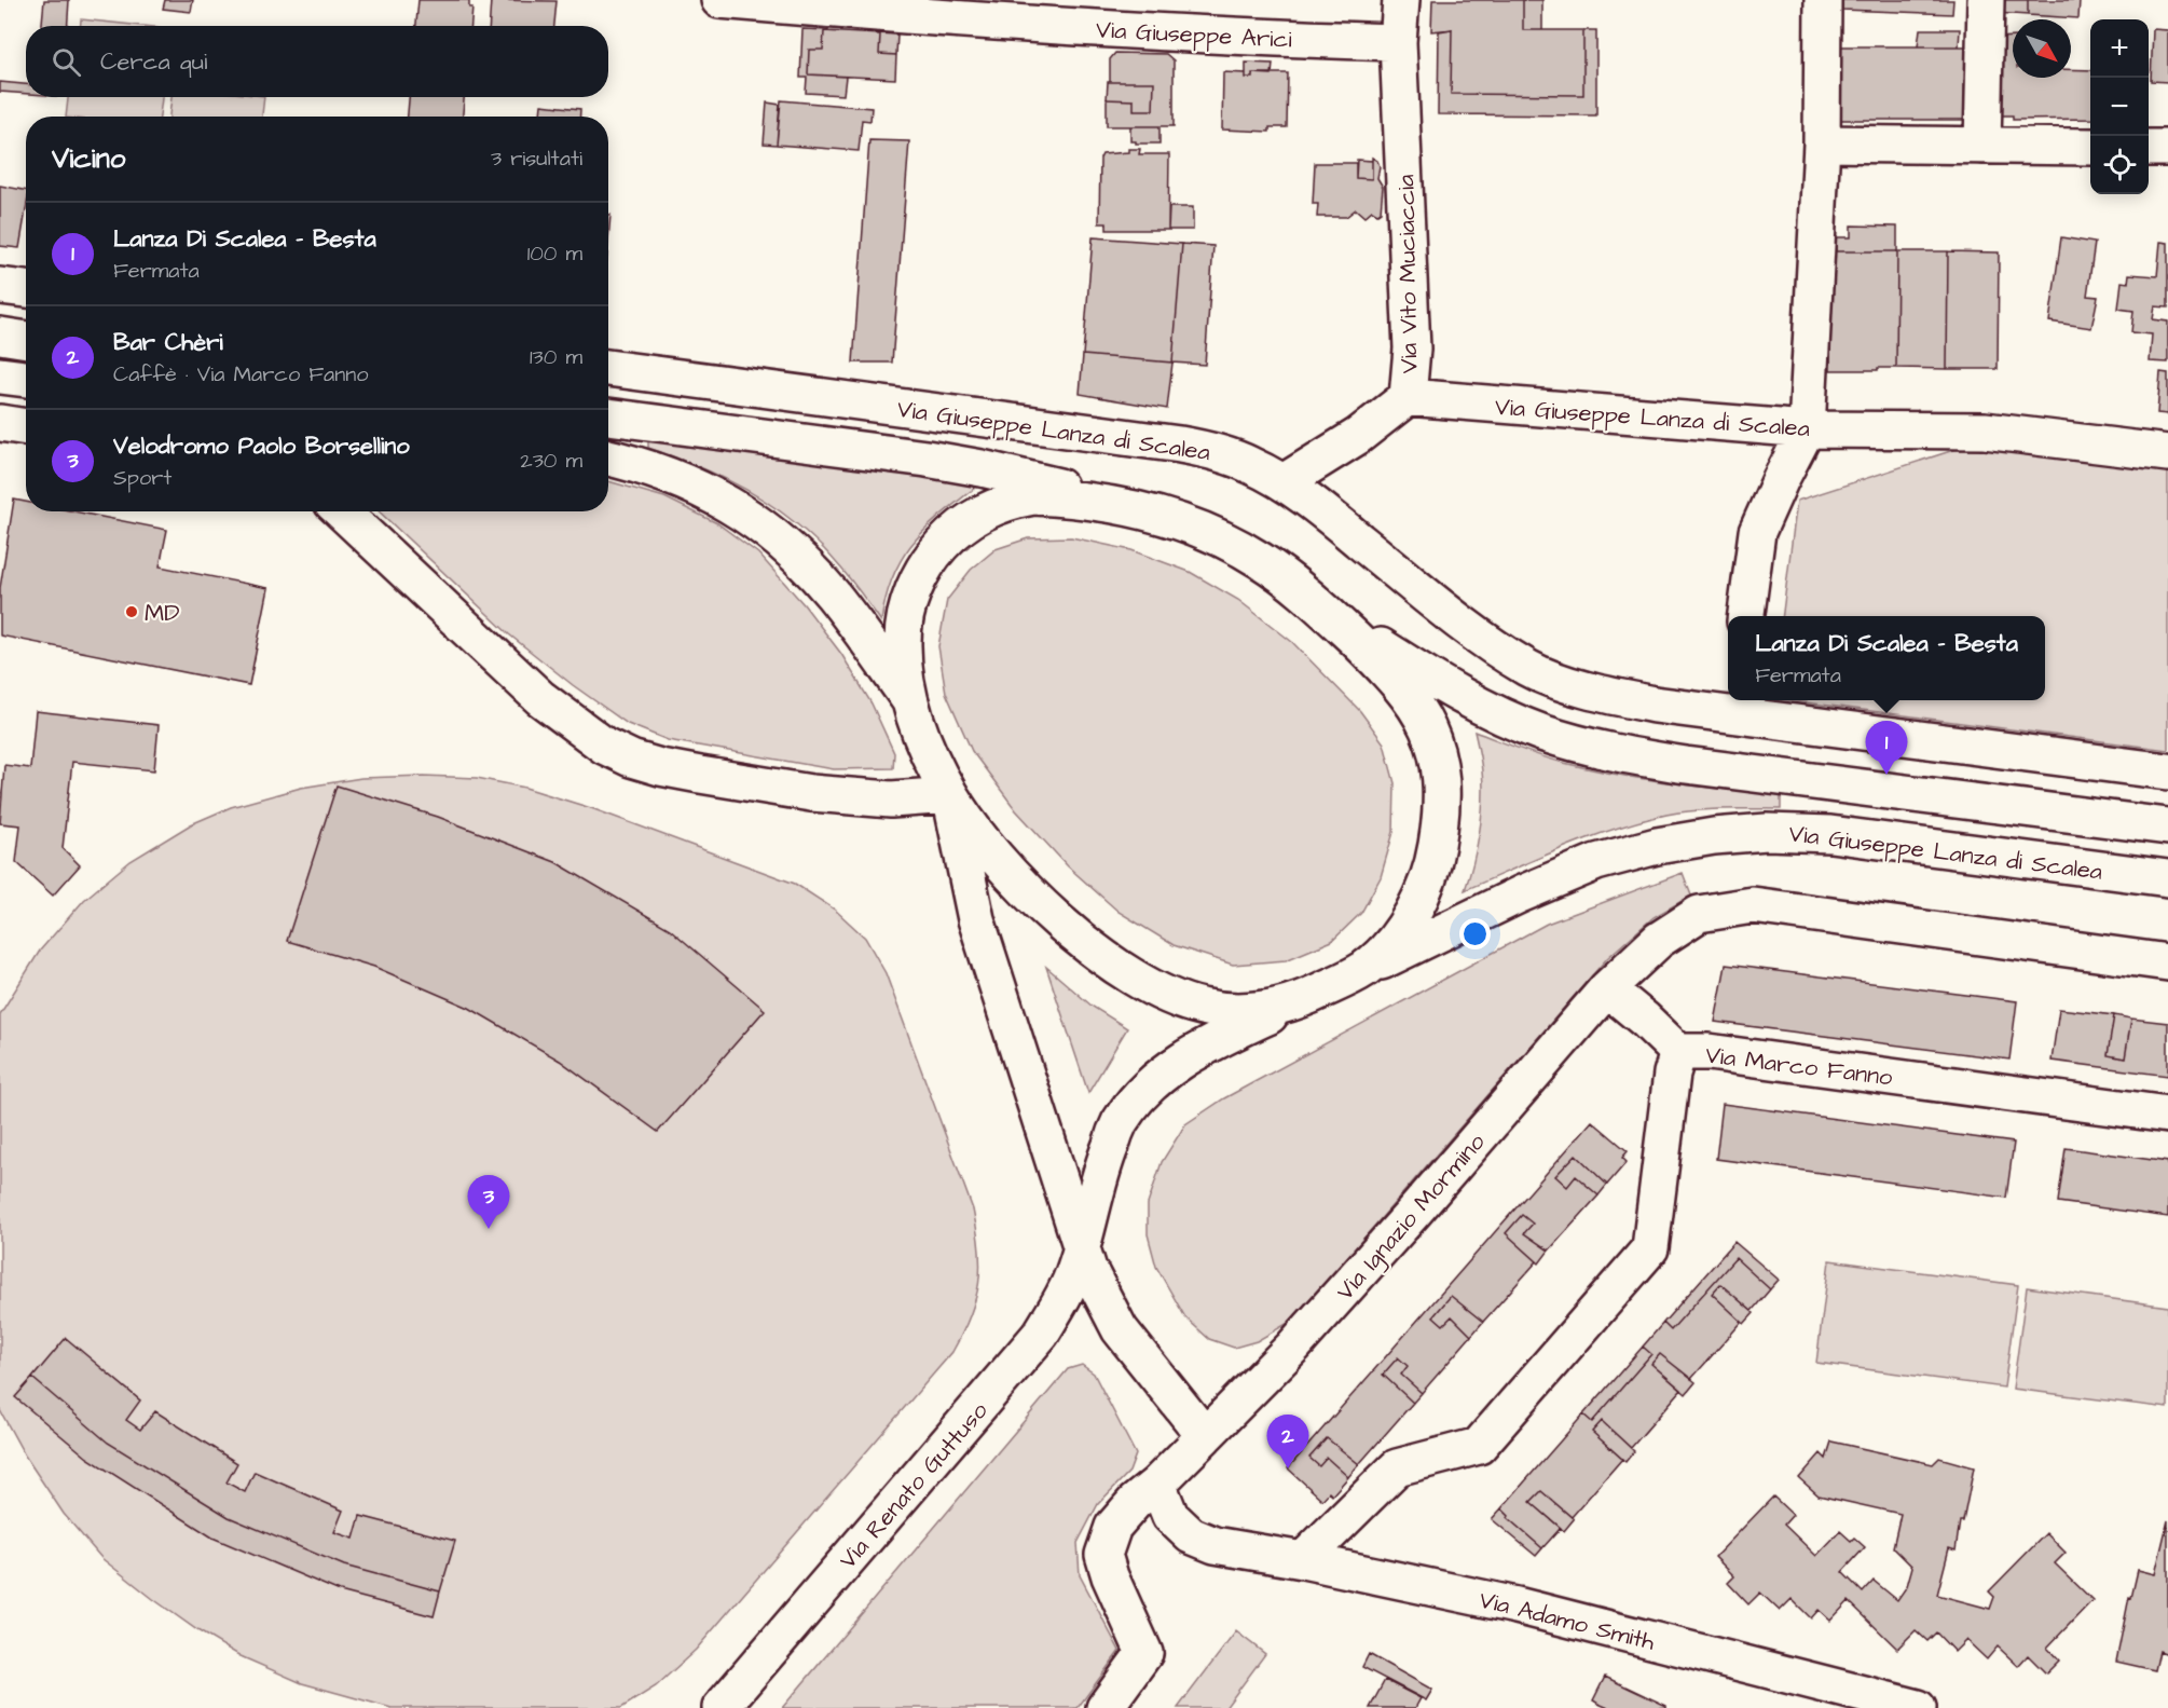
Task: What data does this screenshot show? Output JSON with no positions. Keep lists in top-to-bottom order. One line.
{"streets":{"street":["Via Giuseppe Arici","Via Vito Muciaccia","Via Giuseppe Lanza di Scalea","Via Marco Fanno","Via Ignazio Mormino","Via Renato Guttuso","Via Adamo Smith"]},"crossings":[["Via Giuseppe Arici","Via Vito Muciaccia"],["Via Vito Muciaccia","Via Giuseppe Lanza di Scalea"],["Via Giuseppe Lanza di Scalea","Via Renato Guttuso"],["Via Marco Fanno","Via Adamo Smith"],["Via Ignazio Mormino","Via Adamo Smith"]],"places":["MD"],"north":"bottom right","page":{"map_buttons":["+","−"],"search":"Cerca qui","heading":["Vicino","3 risultati"],"list":[{"mark":"1","name":"Lanza Di Scalea - Besta","note":"Fermata","value":"100 m"},{"mark":"2","name":"Bar Chèri","note":"Caffè · Via Marco Fanno","value":"130 m"},{"mark":"3","name":"Velodromo Paolo Borsellino","note":"Sport","value":"230 m"}],"popup":["Lanza Di Scalea - Besta","Fermata"],"pins":["1","3","2"]}}
